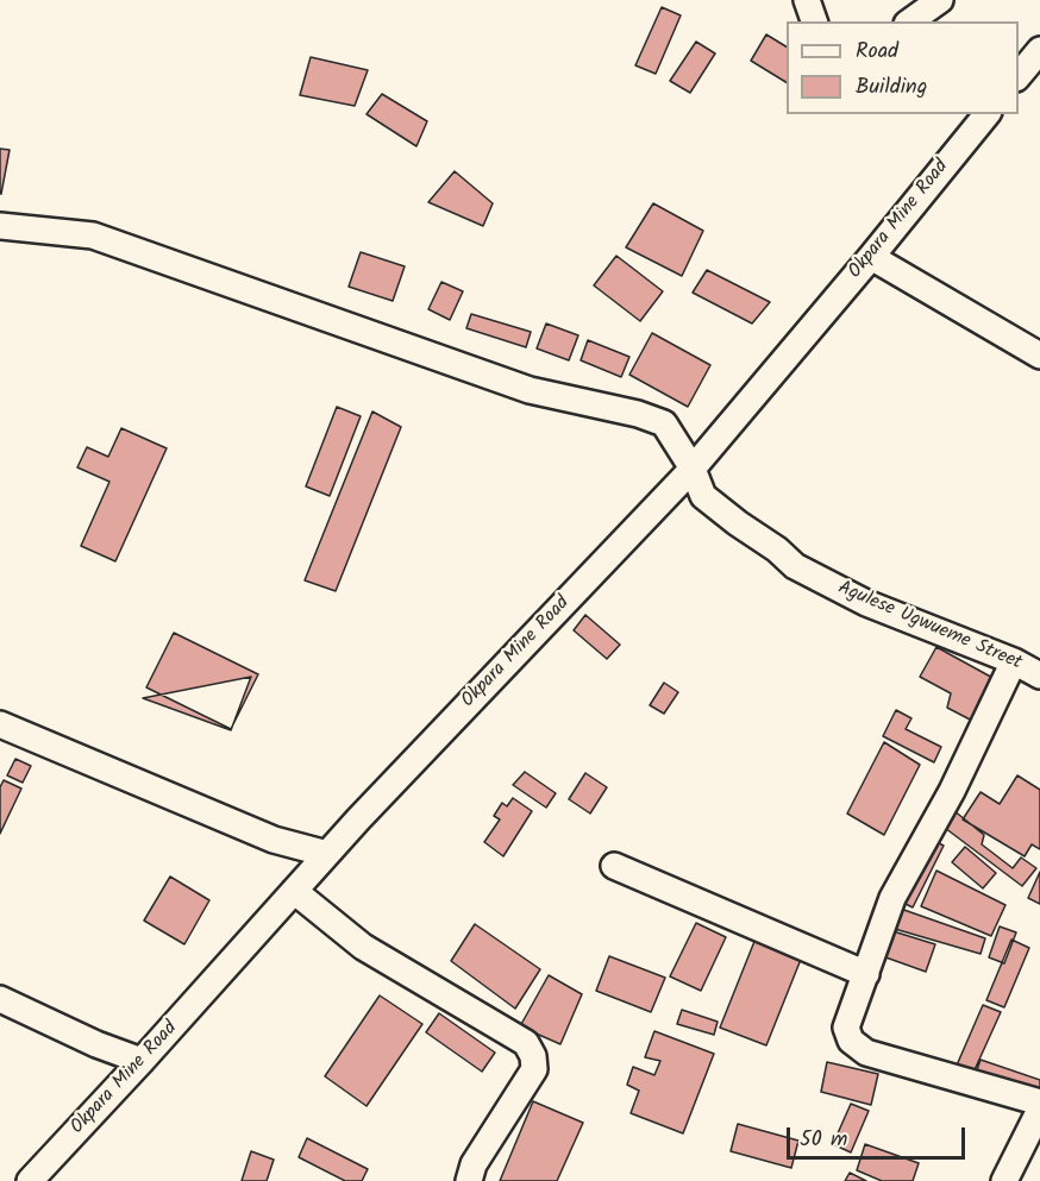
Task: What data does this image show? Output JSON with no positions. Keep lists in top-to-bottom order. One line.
{"streets":{"street":["Okpara Mine Road","Agulese Ugwueme Street"]},"crossings":[["Okpara Mine Road","Agulese Ugwueme Street"]],"legend":["Road","Building"],"scale_bar":"50 m"}
